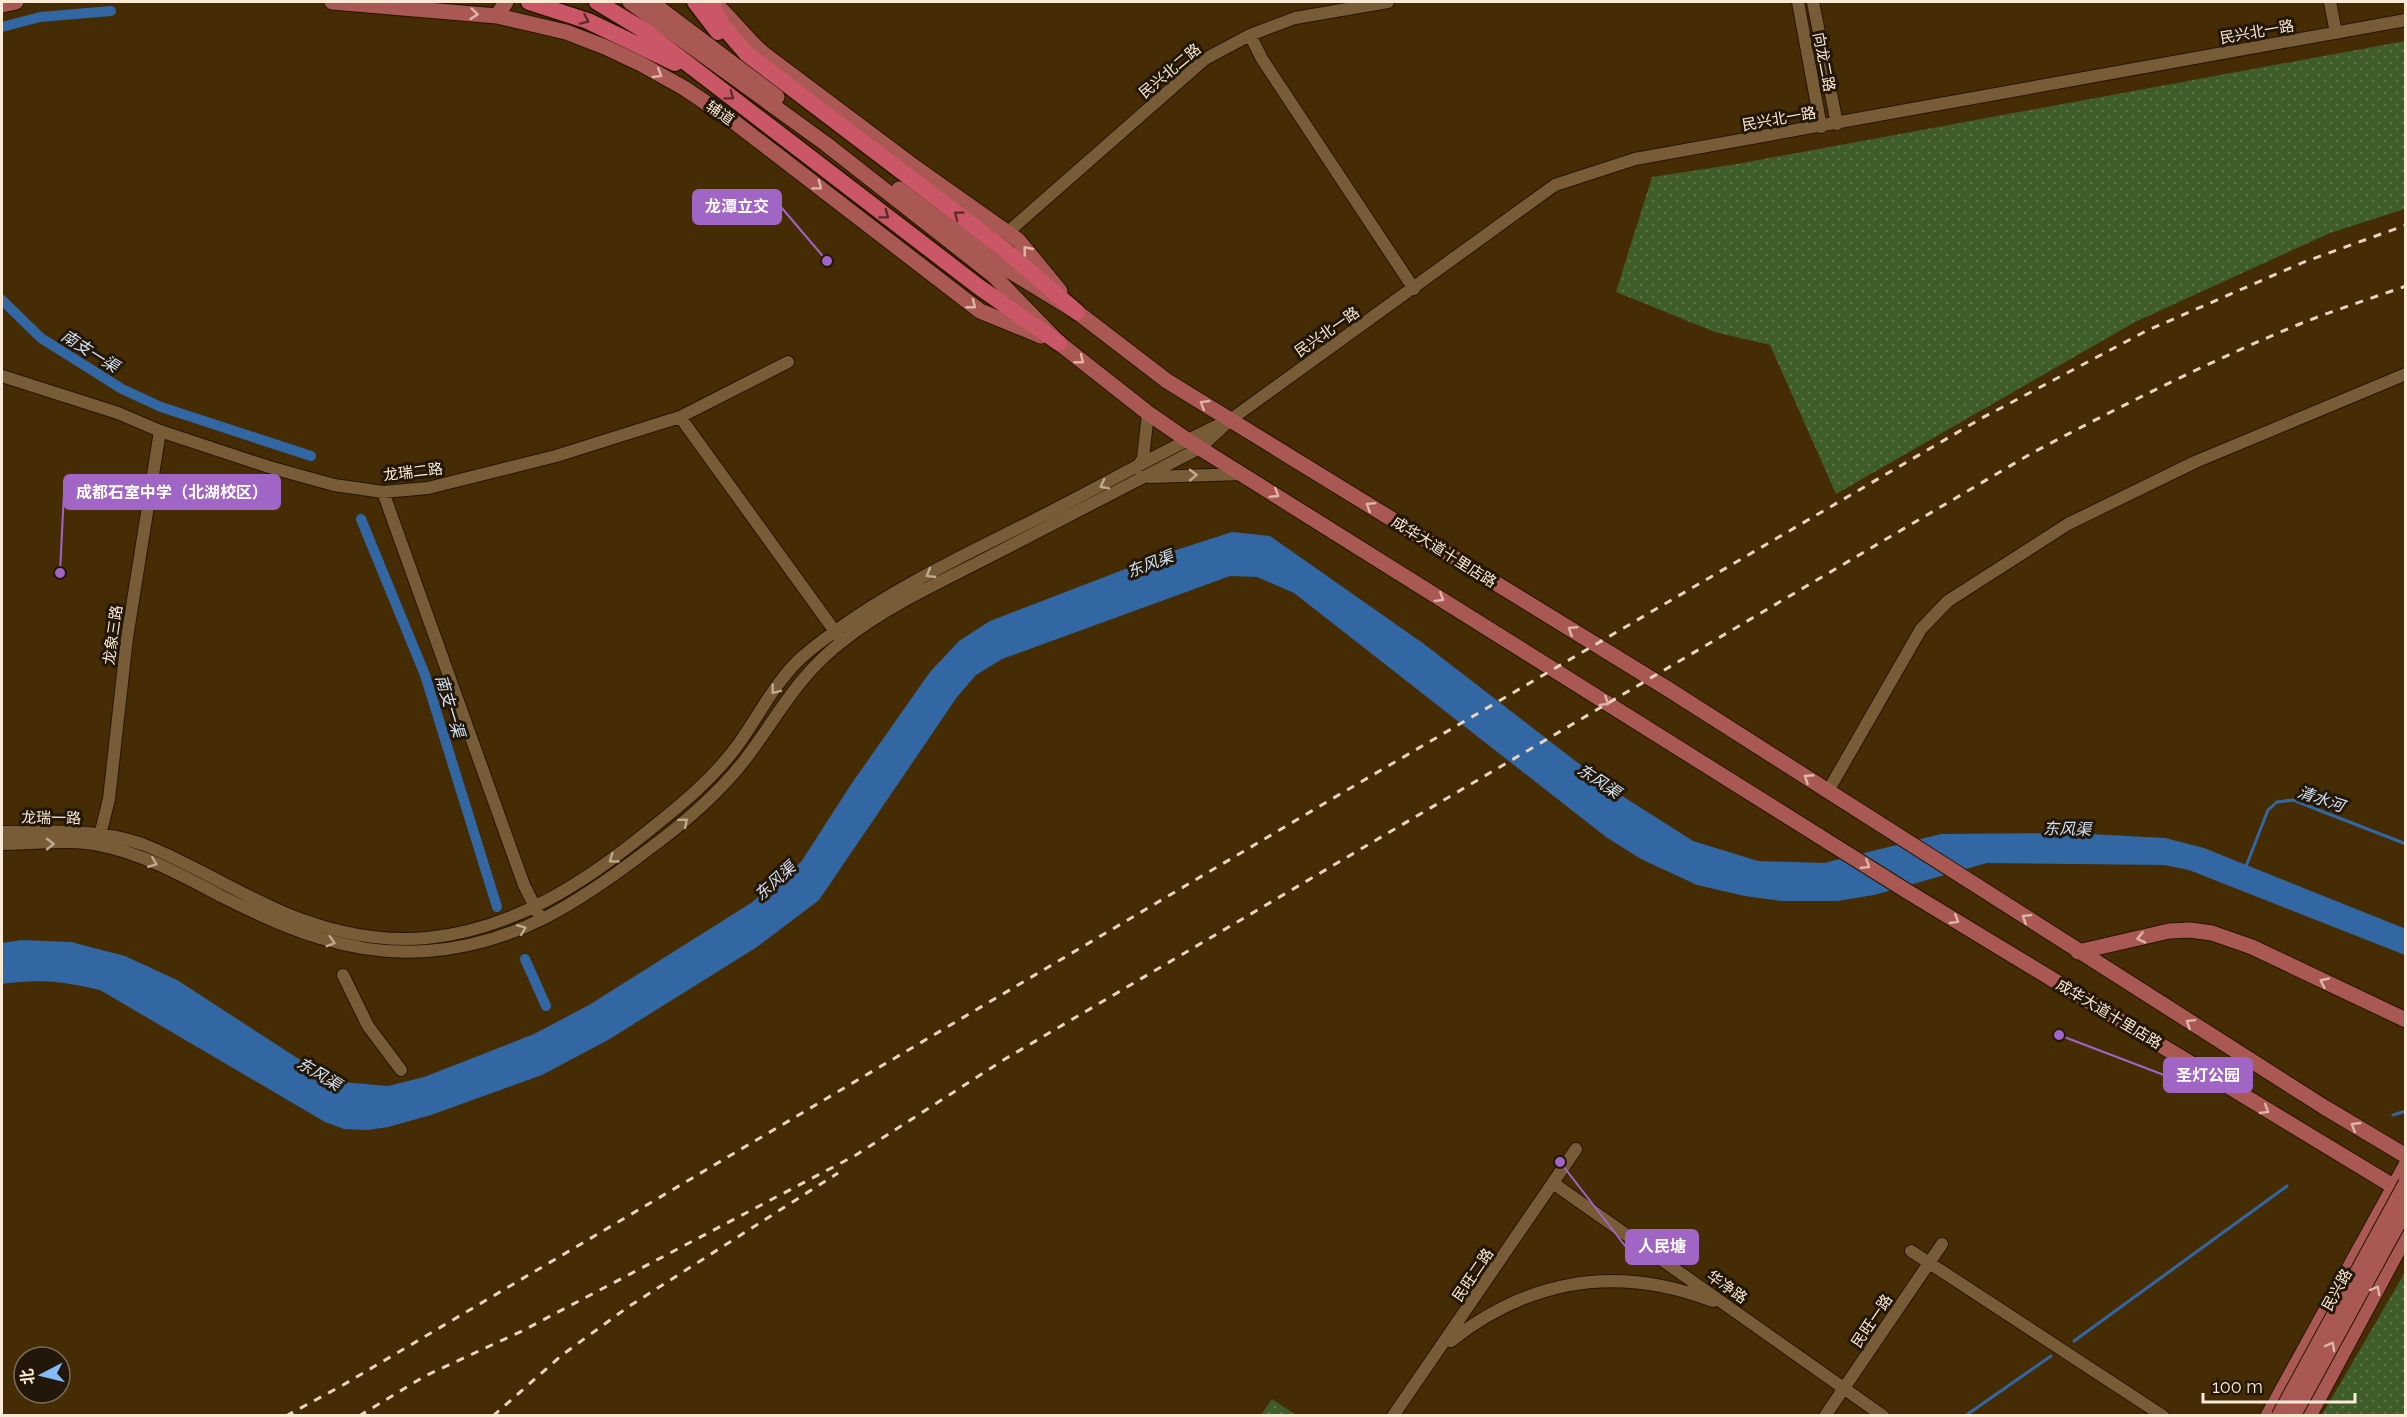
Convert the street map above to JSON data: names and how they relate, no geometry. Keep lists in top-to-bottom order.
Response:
{
  "streets": {
    "main road": ["辅道", "成华大道十里店路", "民兴路"],
    "street": [
      "民兴北一路",
      "向龙二路",
      "民兴北二路",
      "龙瑞二路",
      "龙象三路",
      "龙瑞一路",
      "民旺二路",
      "华净路",
      "民旺一路"
    ]
  },
  "crossings": [
    ["民兴北一路", "向龙二路"],
    ["民兴北一路", "成华大道十里店路"],
    ["民兴北二路", "成华大道十里店路"],
    ["龙瑞二路", "龙象三路"],
    ["成华大道十里店路", "民兴路"],
    ["龙象三路", "龙瑞一路"],
    ["民旺二路", "华净路"],
    ["华净路", "民旺一路"]
  ],
  "water": ["南支一渠", "东风渠", "清水河"],
  "places": [
    "龙潭立交",
    "成都石室中学（北湖校区）",
    "圣灯公园",
    "人民塘"
  ],
  "scale_bar": "100 m",
  "north": "left"
}
